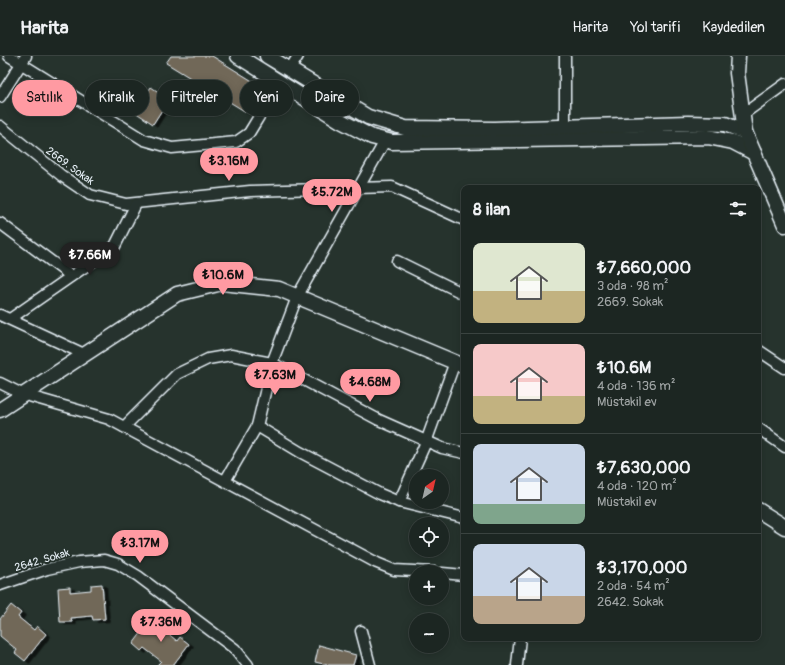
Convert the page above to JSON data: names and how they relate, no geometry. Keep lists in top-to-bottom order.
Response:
{
  "streets": {
    "street": ["2669. Sokak", "2642. Sokak"]
  },
  "north": "top right",
  "page": {
    "header": "Harita",
    "nav": ["Harita", "Yol tarifi", "Kaydedilen"],
    "chip": [
      "Satılık",
      "Kiralık",
      "Filtreler",
      "Yeni",
      "Daire"
    ],
    "price": [
      "₺3.16M",
      "₺5.72M",
      "₺7.66M",
      "₺10.6M",
      "₺7.63M",
      "₺4.68M",
      "₺3.17M",
      "₺7.36M"
    ],
    "heading": "8 ilan",
    "list": [
      {
        "name": "₺7,660,000",
        "note": "3 oda · 98 m² · 2669. Sokak"
      },
      {
        "name": "₺10.6M",
        "note": "4 oda · 136 m² · Müstakil ev"
      },
      {
        "name": "₺7,630,000",
        "note": "4 oda · 120 m² · Müstakil ev"
      },
      {
        "name": "₺3,170,000",
        "note": "2 oda · 54 m² · 2642. Sokak"
      }
    ],
    "map_buttons": ["+", "−"]
  }
}
